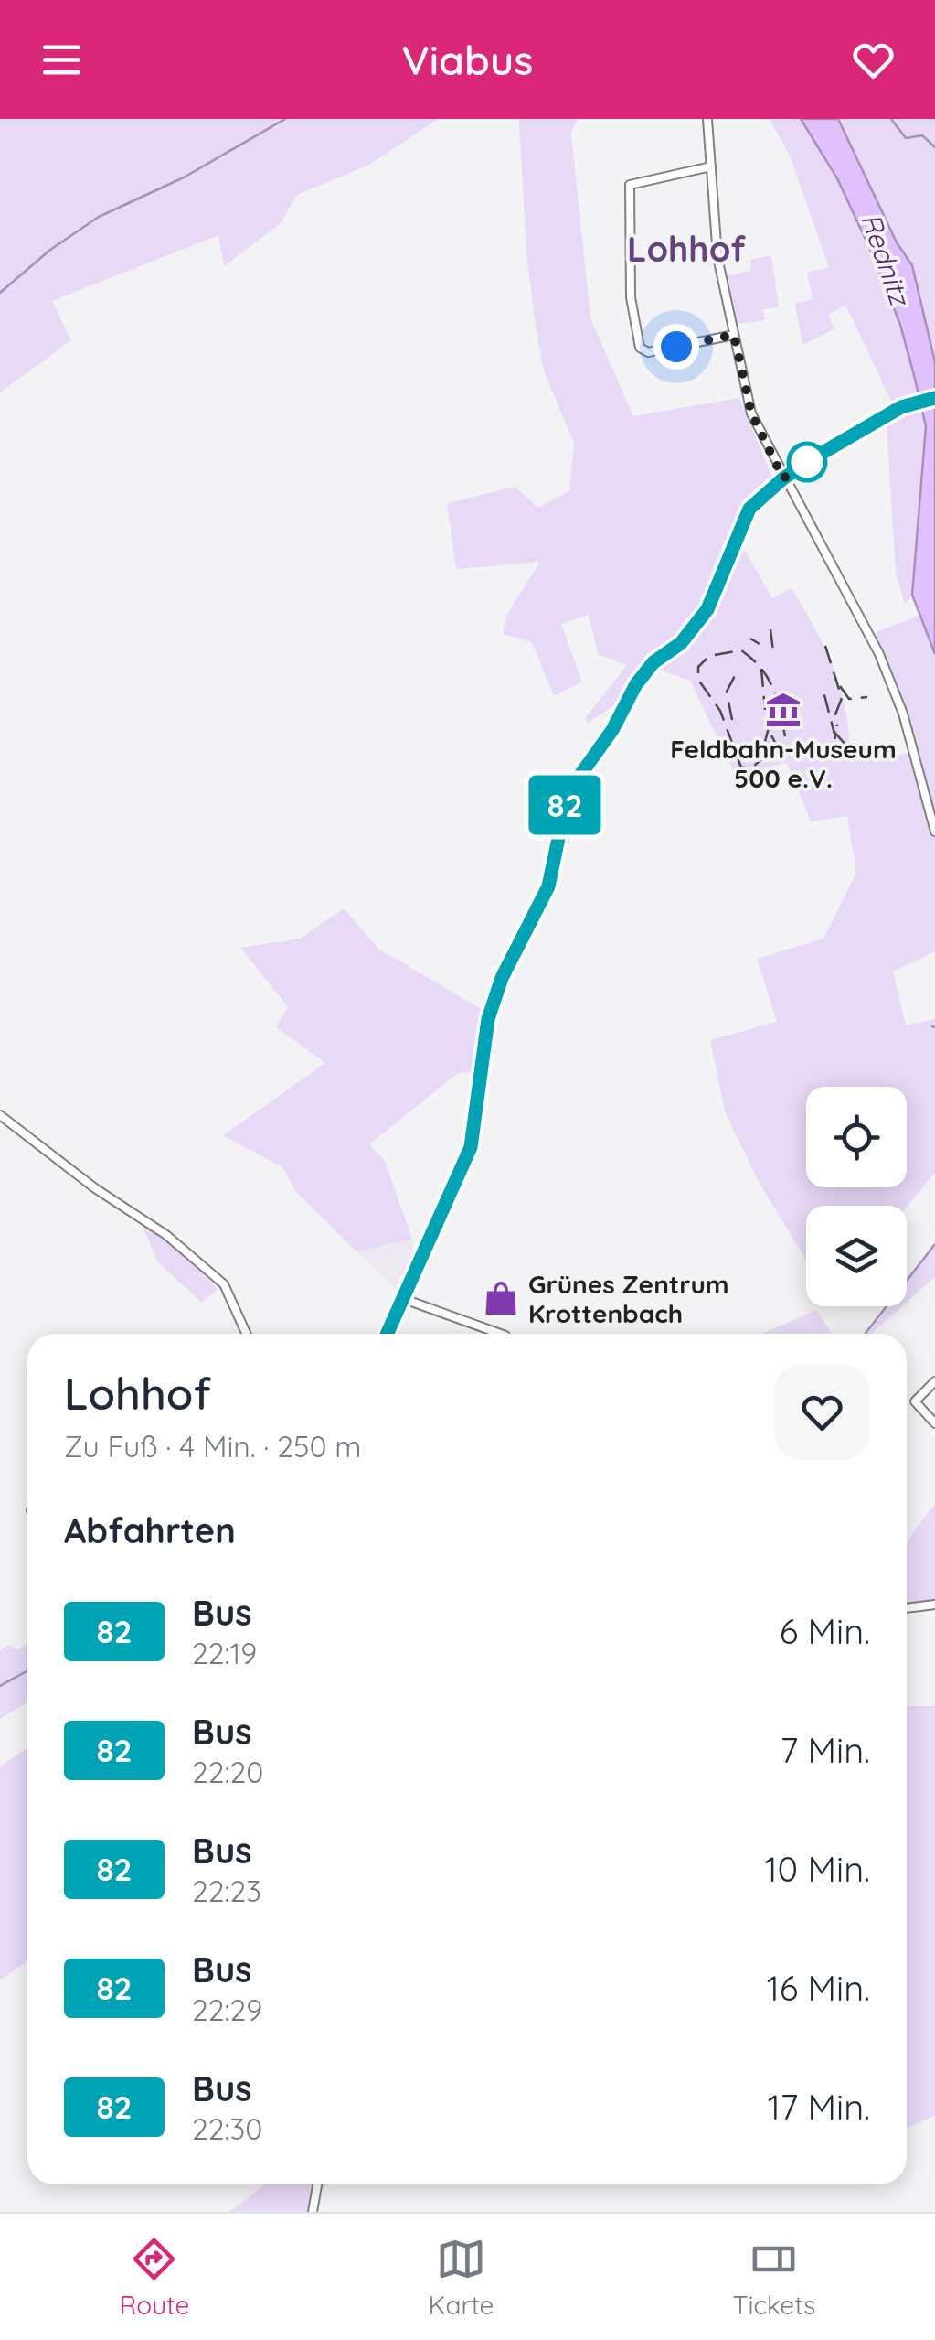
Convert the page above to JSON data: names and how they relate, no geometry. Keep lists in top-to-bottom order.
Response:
{
  "districts": ["Lohhof"],
  "water": ["Rednitz"],
  "places": {
    "museum": ["Feldbahn-Museum 500 e.V."],
    "shop": ["Grünes Zentrum Krottenbach"]
  },
  "lines": ["bus line 82"],
  "page": {
    "header": "Viabus",
    "on_map": "82",
    "heading": [
      ["Lohhof", "Zu Fuß · 4 Min. · 250 m"],
      "Abfahrten"
    ],
    "list": [
      {
        "mark": "82",
        "name": "Bus",
        "note": "22:19",
        "value": "6 Min."
      },
      {
        "mark": "82",
        "name": "Bus",
        "note": "22:20",
        "value": "7 Min."
      },
      {
        "mark": "82",
        "name": "Bus",
        "note": "22:23",
        "value": "10 Min."
      },
      {
        "mark": "82",
        "name": "Bus",
        "note": "22:29",
        "value": "16 Min."
      },
      {
        "mark": "82",
        "name": "Bus",
        "note": "22:30",
        "value": "17 Min."
      }
    ],
    "tabs": ["Route", "Karte", "Tickets"]
  }
}
